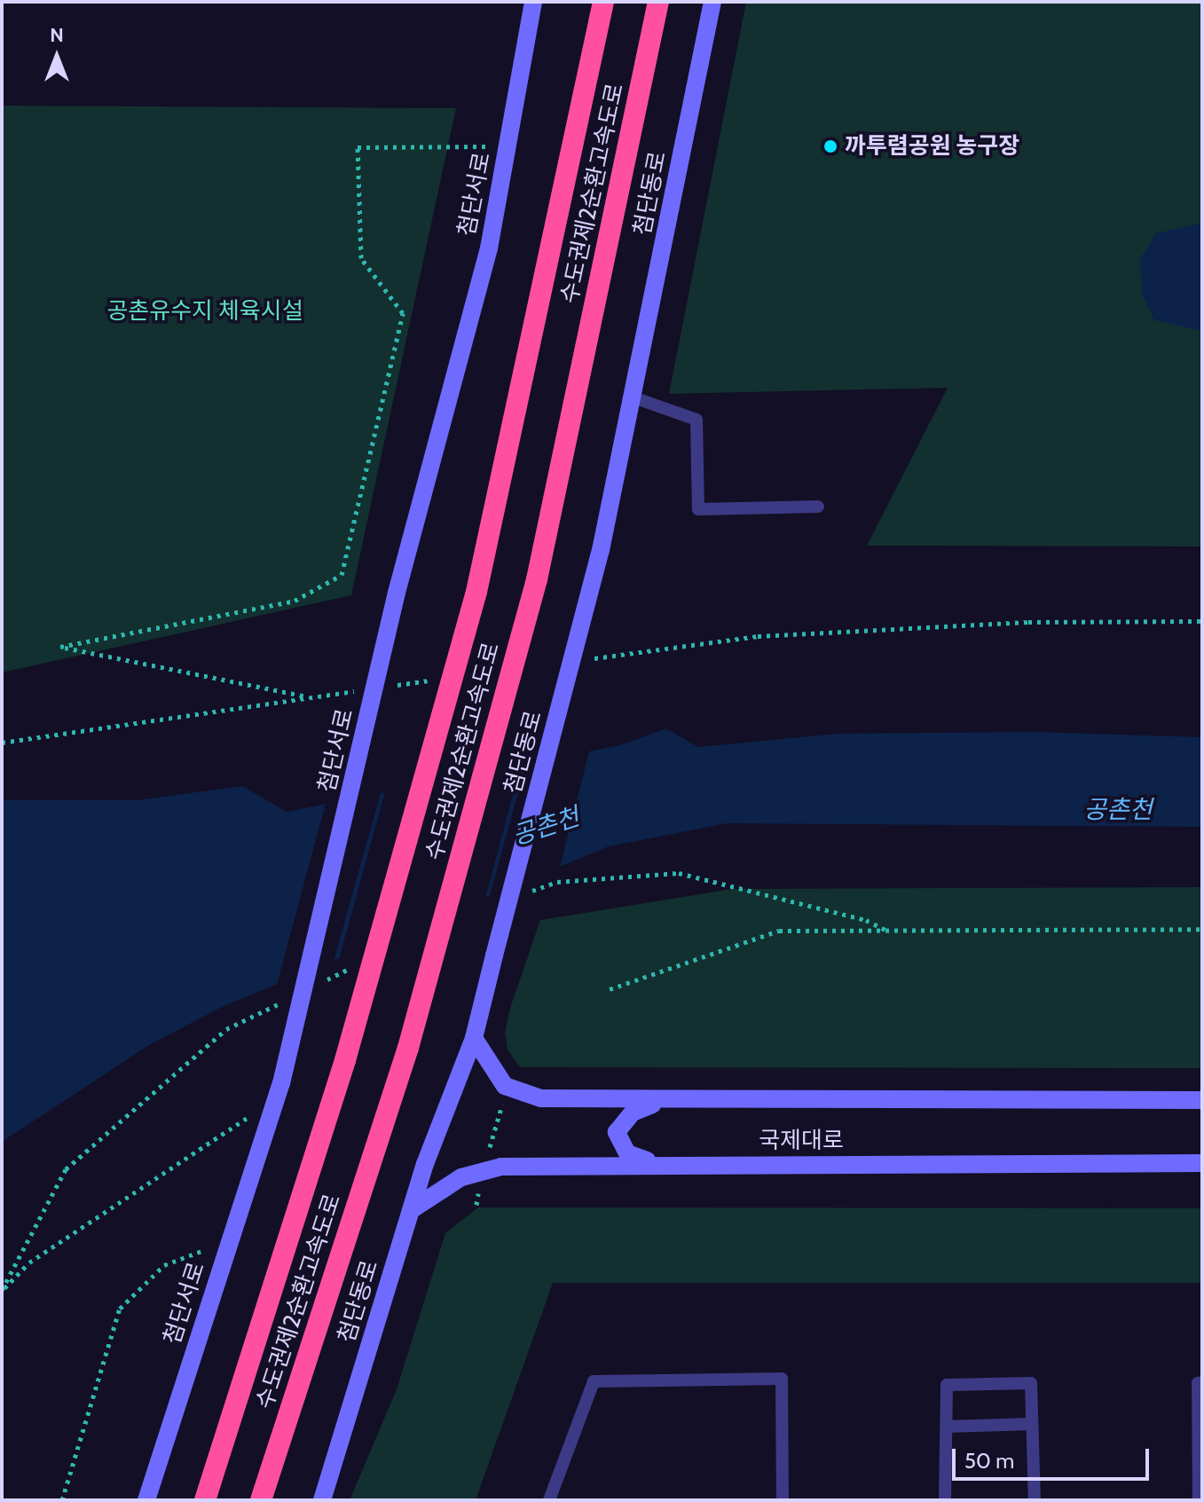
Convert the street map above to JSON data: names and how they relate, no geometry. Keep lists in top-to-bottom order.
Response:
{
  "streets": {
    "highway": ["수도권제2순환고속도로"],
    "main road": ["첨단동로", "첨단서로", "국제대로"]
  },
  "crossings": [
    ["첨단동로", "국제대로"]
  ],
  "water": ["공촌천"],
  "parks": ["공촌유수지 체육시설"],
  "places": ["까투렴공원 농구장"],
  "scale_bar": "50 m",
  "north": "top"
}
